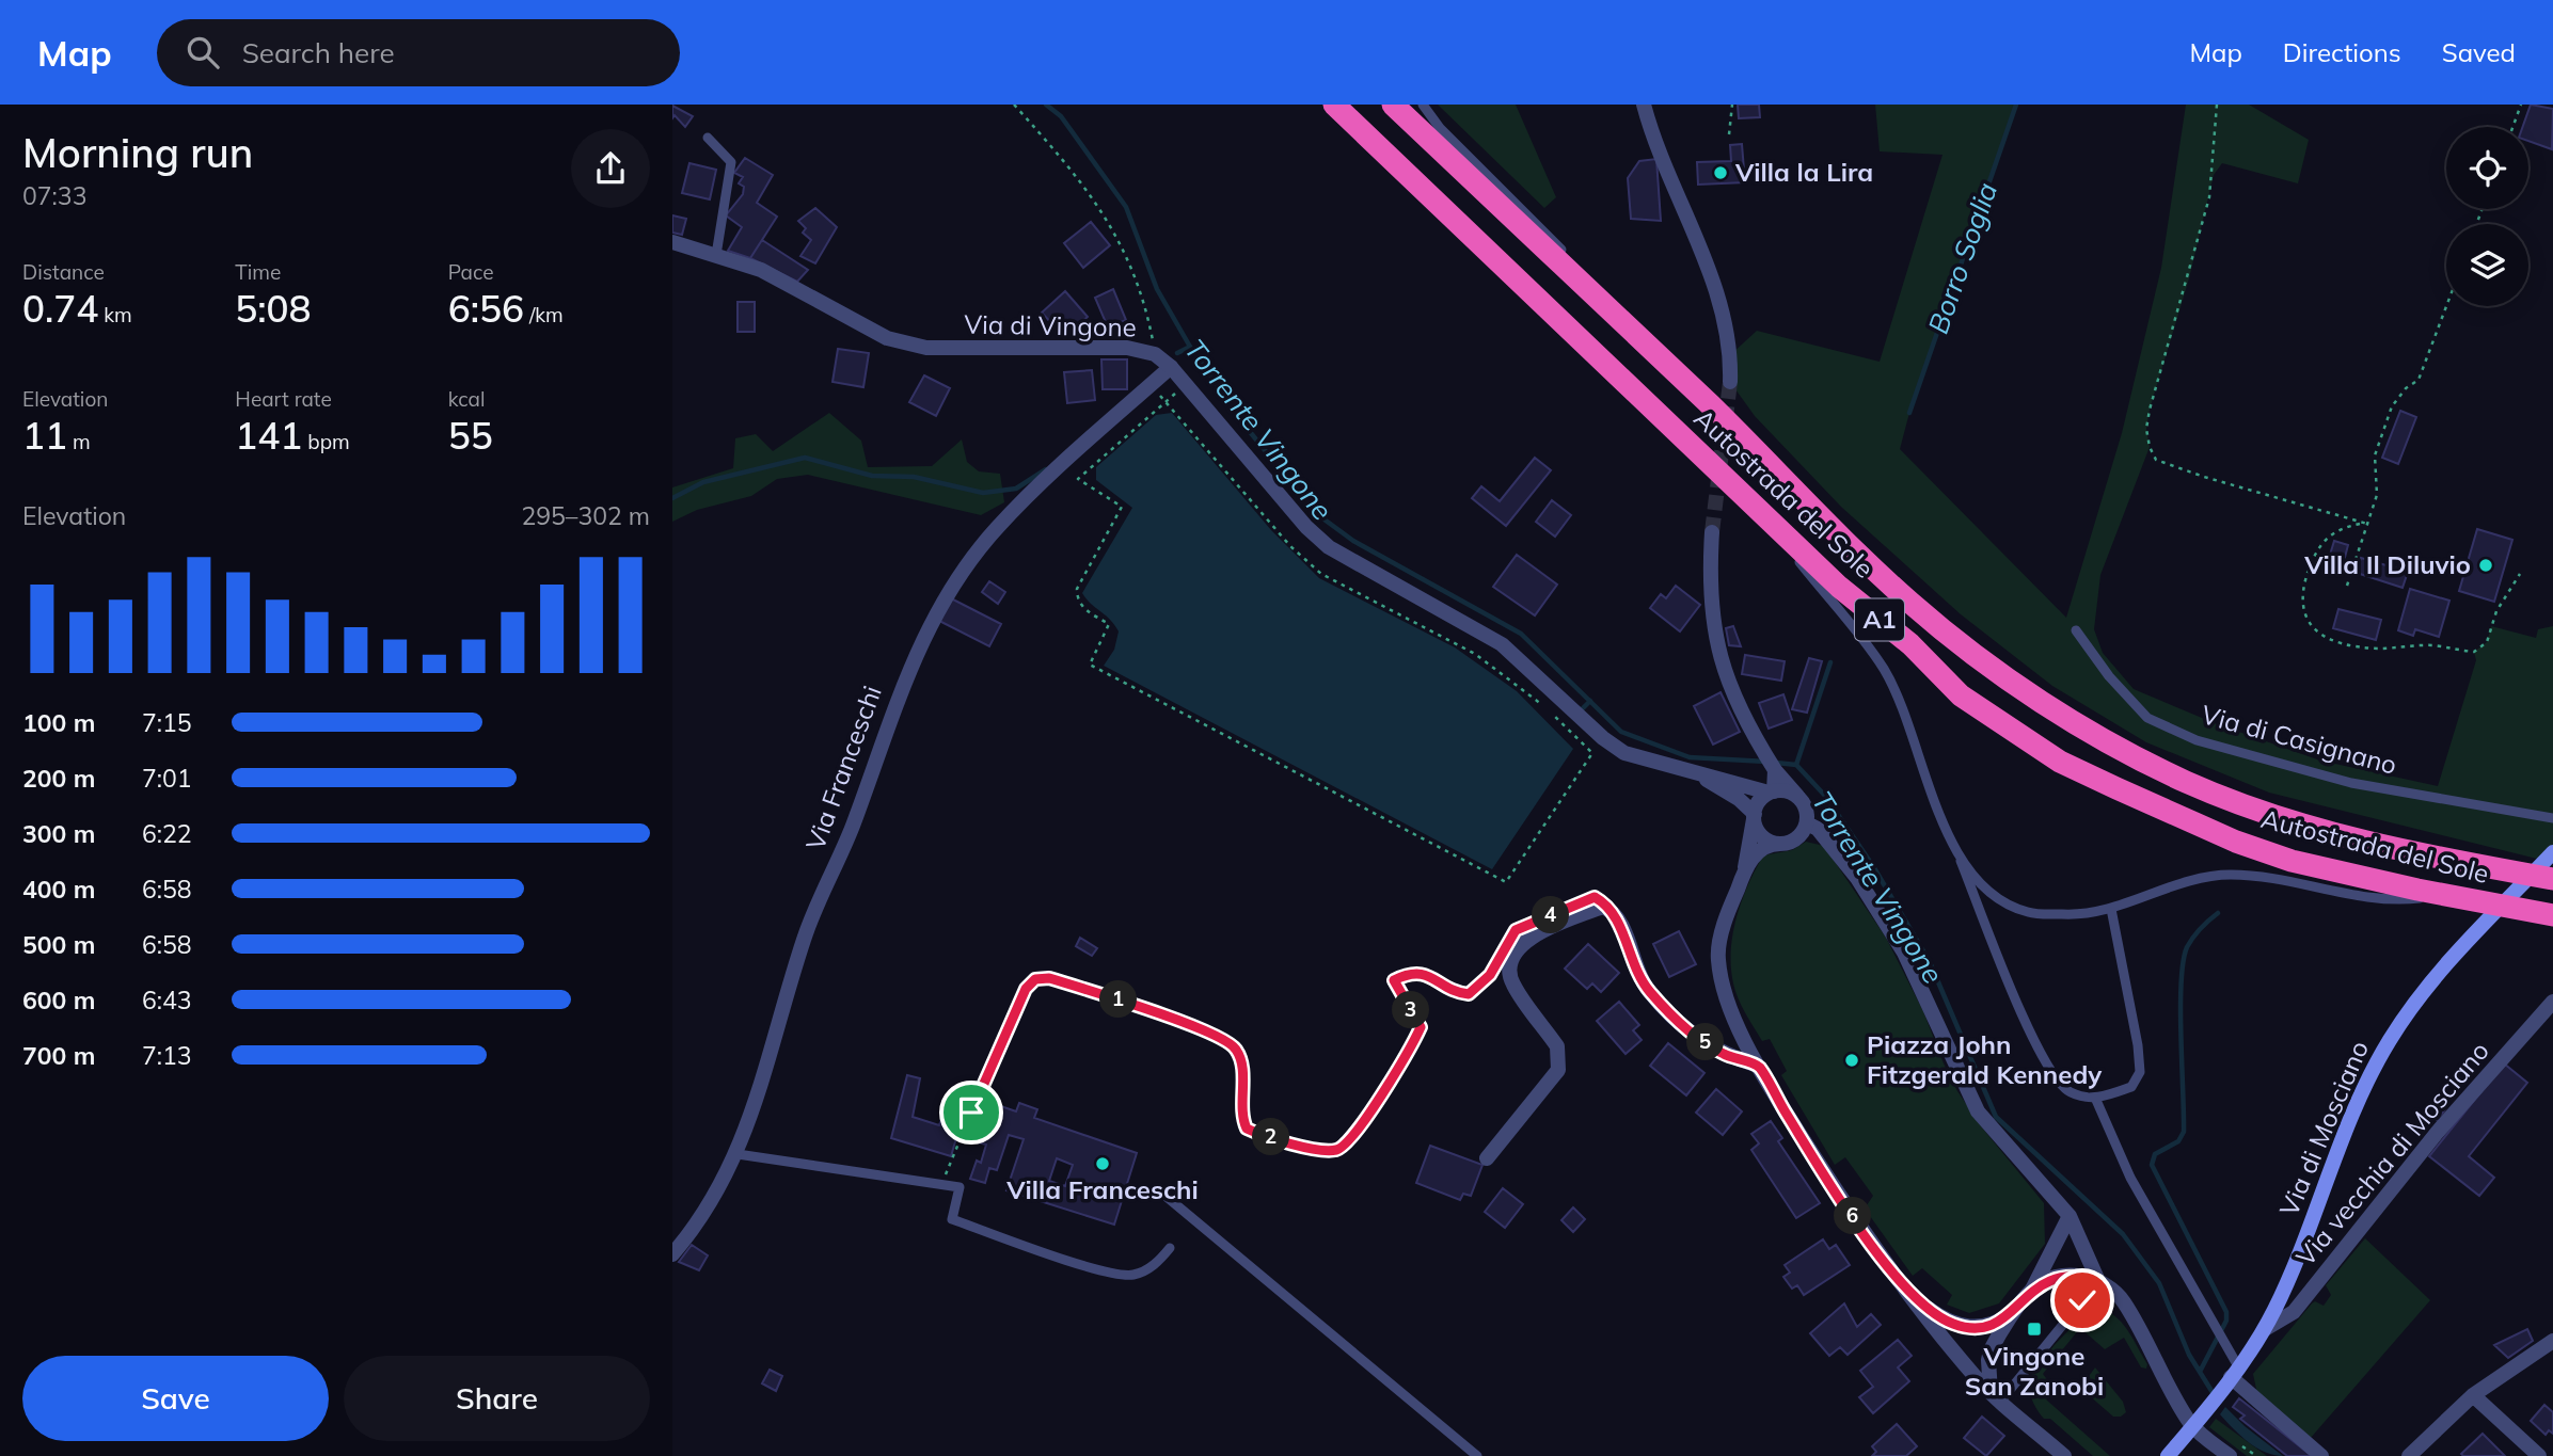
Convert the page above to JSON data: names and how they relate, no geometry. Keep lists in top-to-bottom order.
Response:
{
  "streets": {
    "highway": ["Autostrada del Sole", "A1"],
    "main road": ["Via di Mosciano"],
    "street": ["Via di Vingone", "Via Franceschi", "Via vecchia di Mosciano"],
    "lane": ["Via di Casignano"]
  },
  "crossings": [
    ["Via di Vingone", "Via Franceschi"],
    ["Via di Mosciano", "Via vecchia di Mosciano"]
  ],
  "water": ["Borro Soglia", "Torrente Vingone"],
  "places": {
    "other": [
      "Villa la Lira",
      "Villa Il Diluvio",
      "Piazza John Fitzgerald Kennedy",
      "Villa Franceschi"
    ],
    "transit": ["Vingone San Zanobi"]
  },
  "page": {
    "header": "Map",
    "search": "Search here",
    "nav": ["Map", "Directions", "Saved"],
    "heading": ["Morning run", "07:33"],
    "stats": [
      ["Distance", "0.74 km"],
      ["Time", "5:08"],
      ["Pace", "6:56 /km"],
      ["Elevation", "11 m"],
      ["Heart rate", "141 bpm"],
      ["kcal", "55"]
    ],
    "chart": ["Elevation", "295–302 m"],
    "list": [
      {
        "name": "100 m",
        "note": "7:15"
      },
      {
        "name": "200 m",
        "note": "7:01"
      },
      {
        "name": "300 m",
        "note": "6:22"
      },
      {
        "name": "400 m",
        "note": "6:58"
      },
      {
        "name": "500 m",
        "note": "6:58"
      },
      {
        "name": "600 m",
        "note": "6:43"
      },
      {
        "name": "700 m",
        "note": "7:13"
      }
    ],
    "pins": [
      "4",
      "1",
      "3",
      "5",
      "2",
      "6"
    ],
    "buttons": ["Save", "Share"]
  }
}
